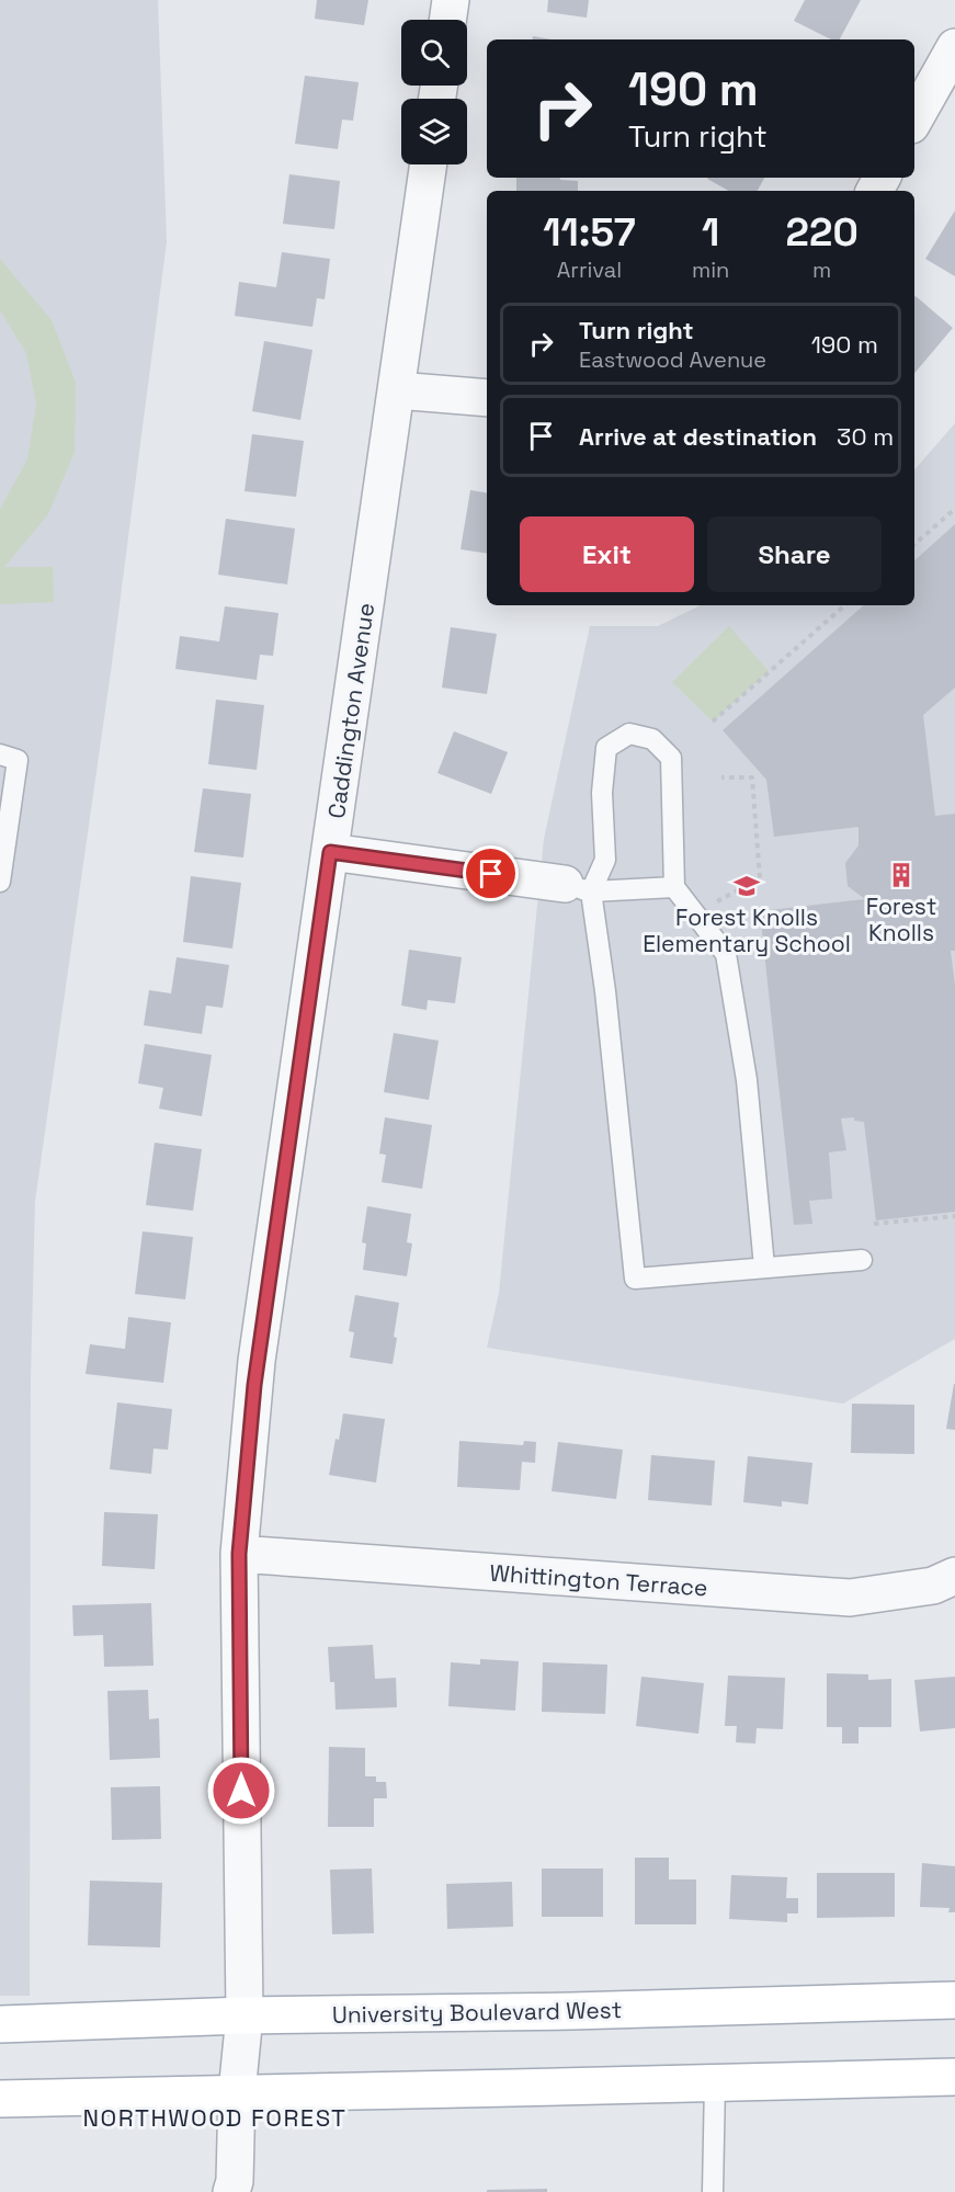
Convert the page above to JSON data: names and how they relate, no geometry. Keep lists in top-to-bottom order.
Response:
{
  "streets": {
    "main road": ["University Boulevard West"],
    "street": ["Caddington Avenue", "Whittington Terrace"]
  },
  "crossings": [
    ["Caddington Avenue", "Whittington Terrace"],
    ["Caddington Avenue", "University Boulevard West"]
  ],
  "districts": ["NORTHWOOD FOREST"],
  "places": {
    "building": ["Forest Knolls"],
    "school or university": ["Forest Knolls Elementary School"]
  },
  "page": {
    "turn": ["190 m", "Turn right"],
    "eta": [
      "11:57",
      "Arrival",
      "1",
      "min",
      "220",
      "m"
    ],
    "list": [
      {
        "name": "Turn right",
        "note": "Eastwood Avenue",
        "value": "190 m"
      },
      {
        "name": "Arrive at destination",
        "value": "30 m"
      }
    ],
    "buttons": ["Exit", "Share"]
  }
}
